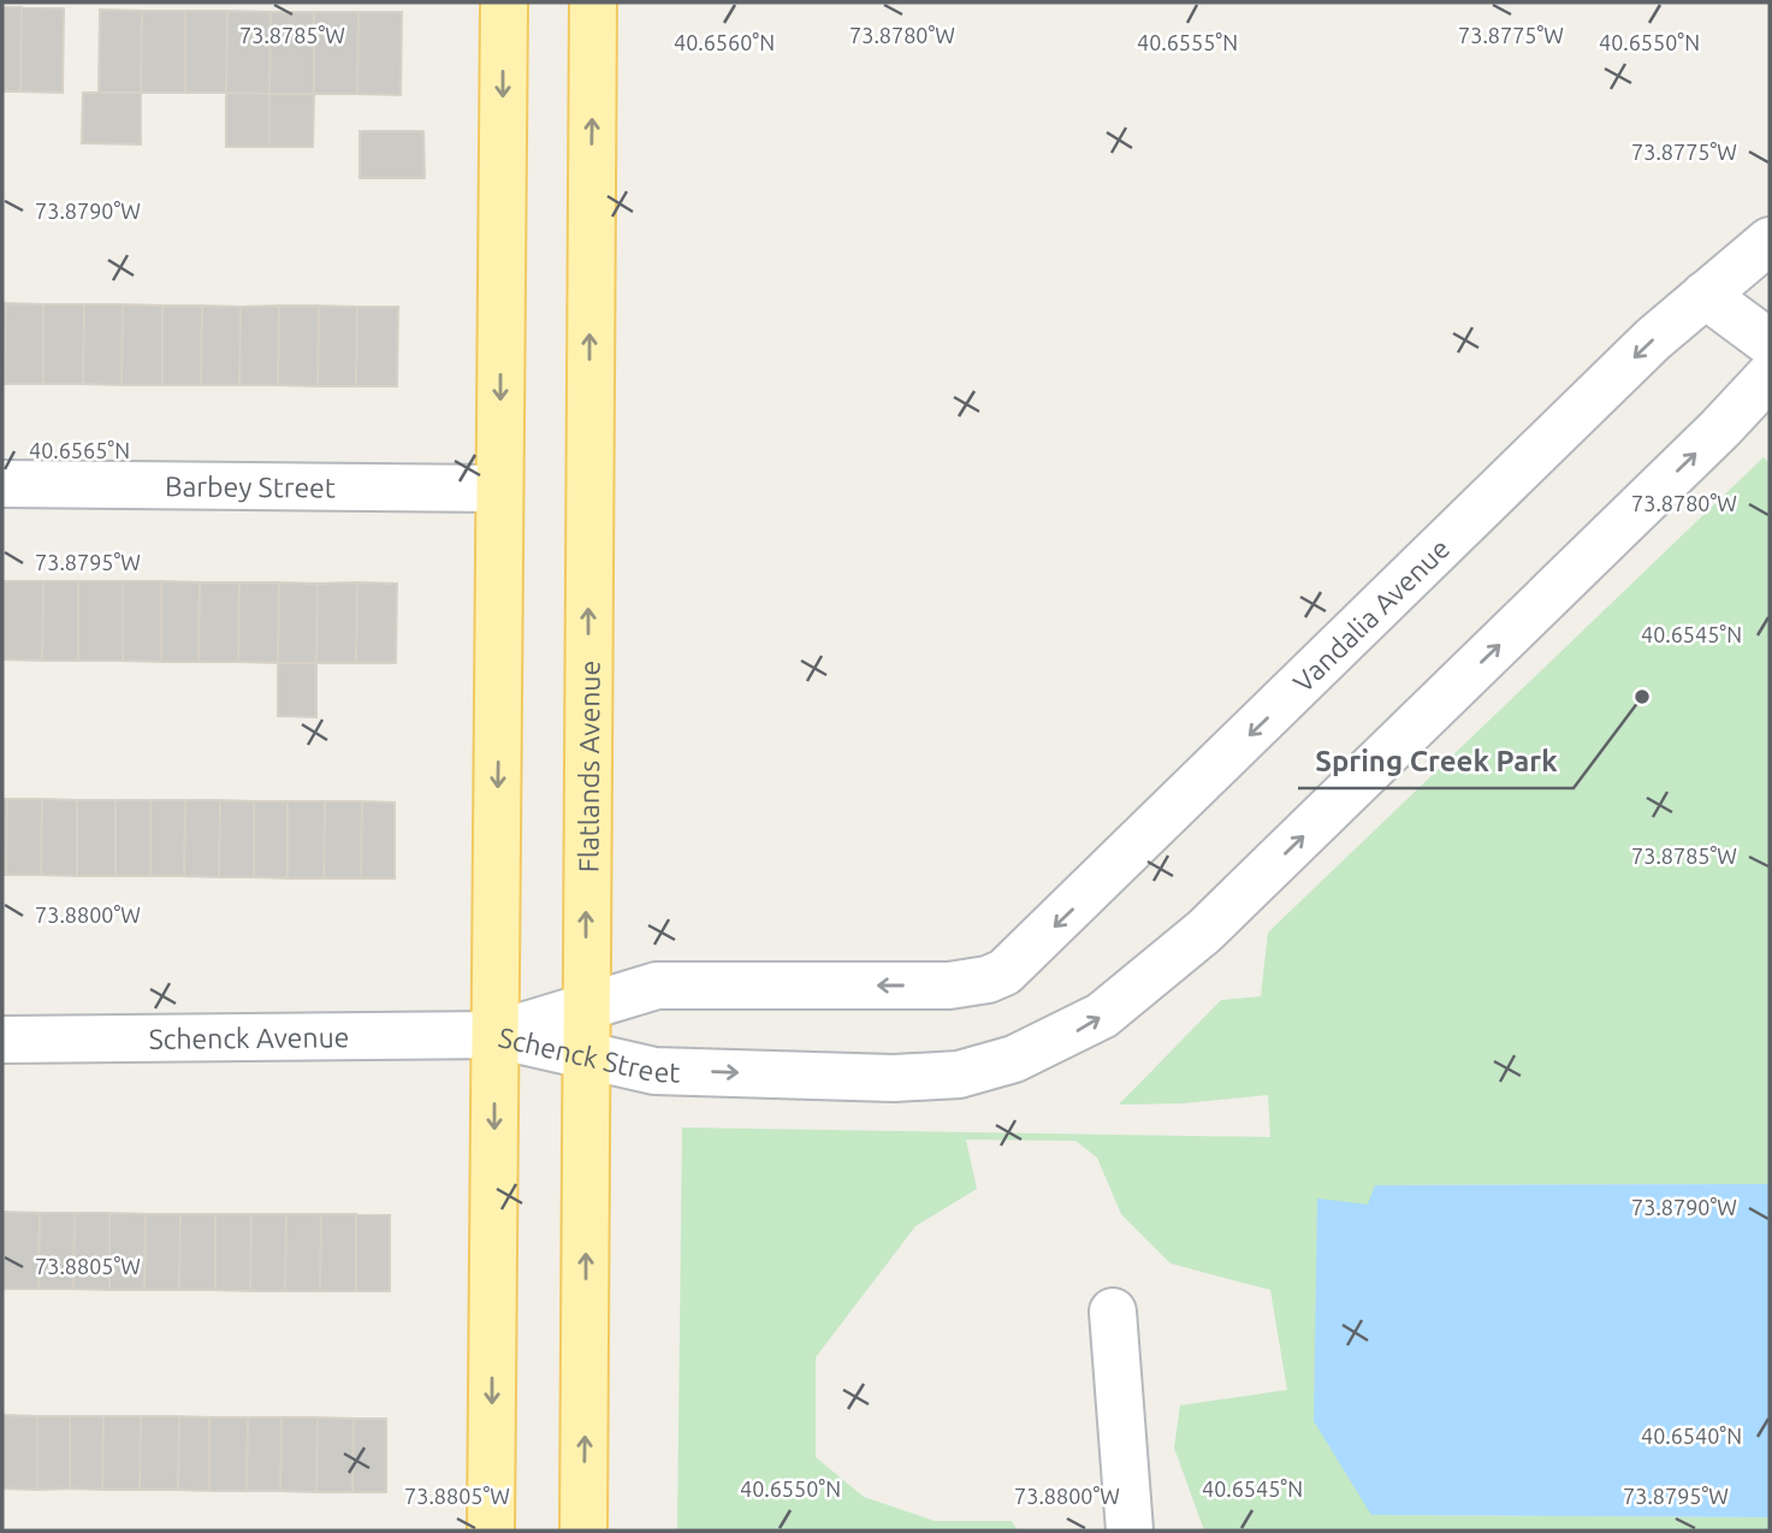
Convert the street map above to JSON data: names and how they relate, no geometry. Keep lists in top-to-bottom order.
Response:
{
  "streets": {
    "main road": ["Flatlands Avenue"],
    "street": [
      "Barbey Street",
      "Vandalia Avenue",
      "Schenck Avenue",
      "Schenck Street"
    ]
  },
  "crossings": [
    ["Vandalia Avenue", "Schenck Street"],
    ["Flatlands Avenue", "Schenck Street"],
    ["Schenck Avenue", "Schenck Street"]
  ],
  "one_way": ["Vandalia Avenue"],
  "places": ["Spring Creek Park"],
  "coordinates": [
    "73.8785°W",
    "73.8780°W",
    "73.8775°W",
    "40.6555°N",
    "40.6550°N",
    "40.6560°N",
    "73.8790°W",
    "40.6565°N",
    "73.8795°W",
    "40.6545°N",
    "73.8800°W",
    "73.8805°W",
    "40.6540°N"
  ]
}
